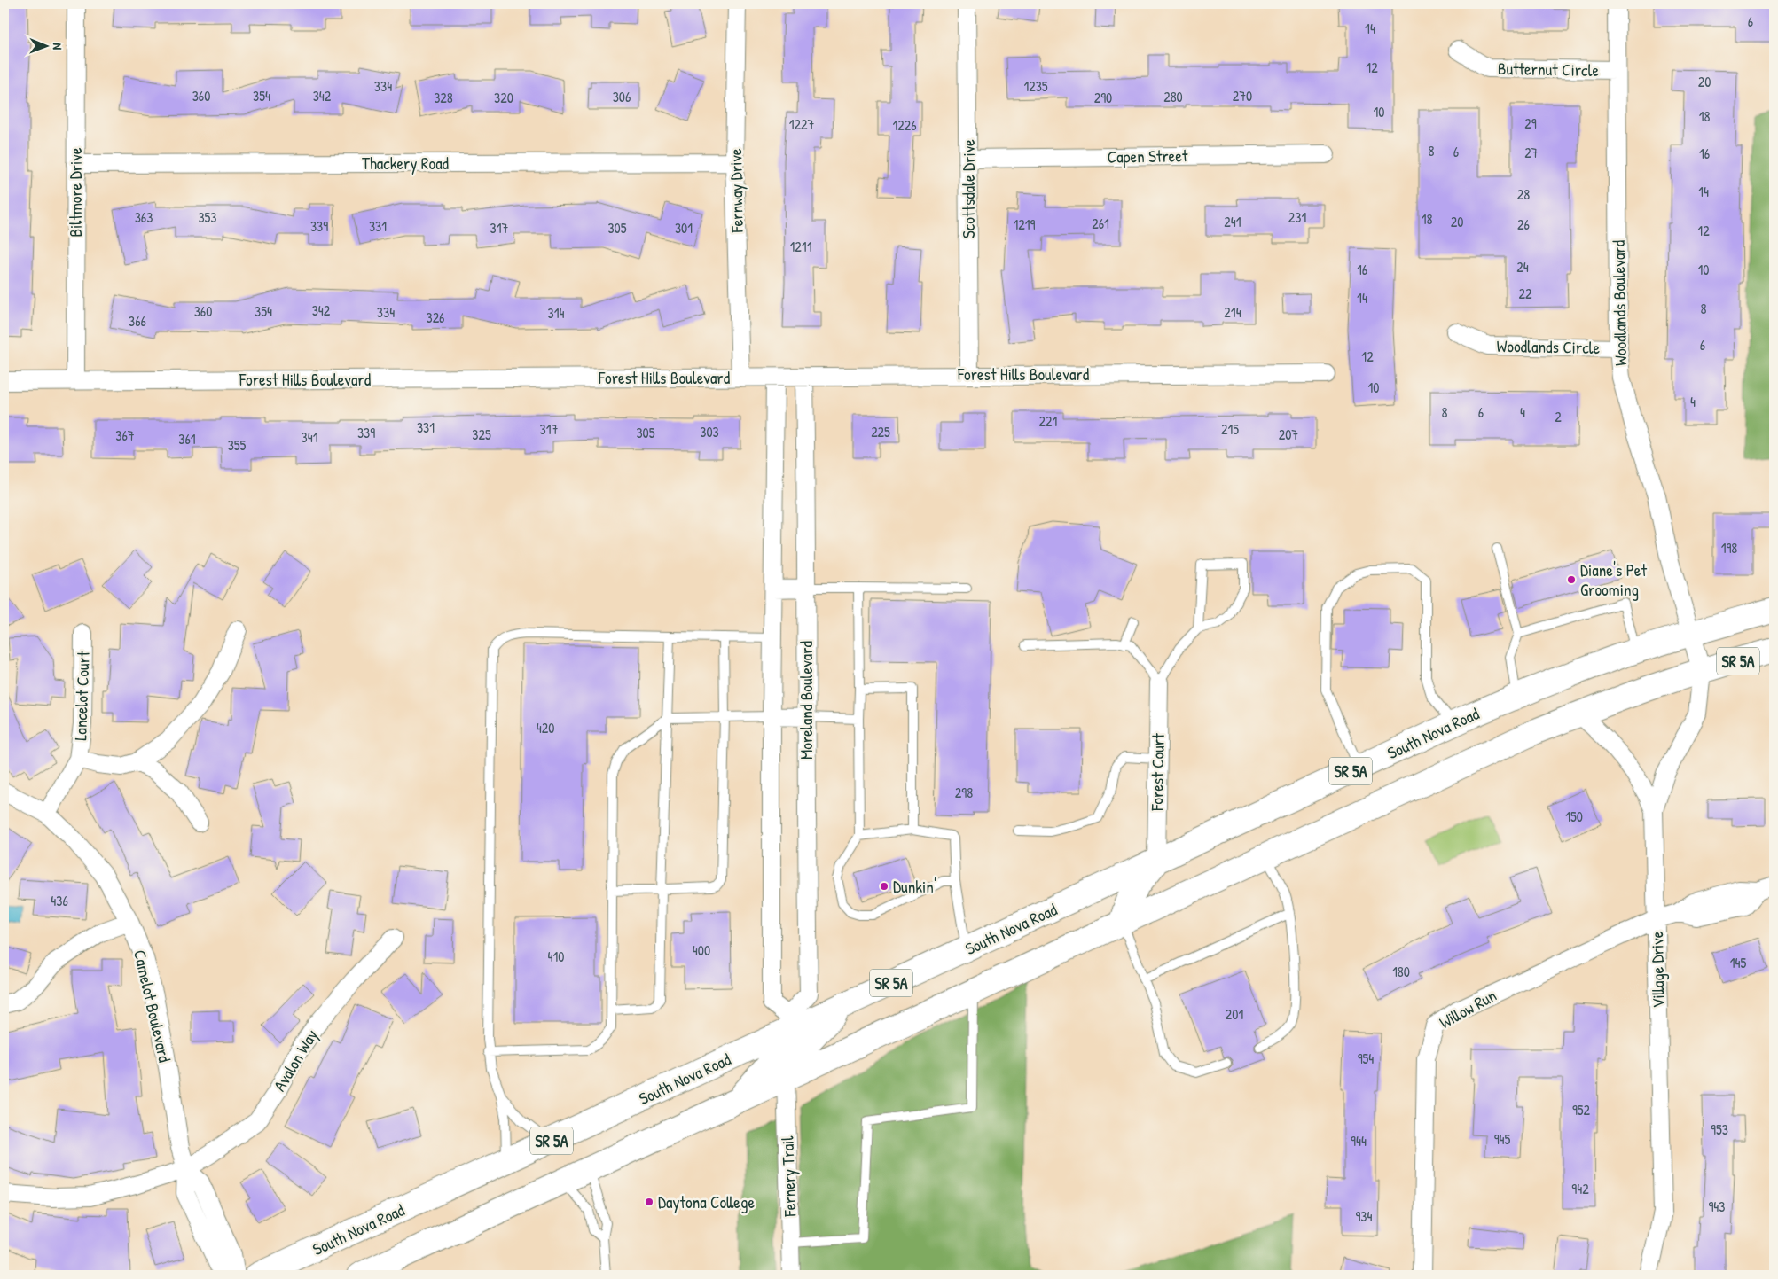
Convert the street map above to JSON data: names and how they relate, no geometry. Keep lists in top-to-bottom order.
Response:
{
  "streets": {
    "main road": ["SR 5A", "South Nova Road"],
    "street": [
      "Butternut Circle",
      "Capen Street",
      "Thackery Road",
      "Scottsdale Drive",
      "Fernway Drive",
      "Biltmore Drive",
      "Woodlands Boulevard",
      "Woodlands Circle",
      "Forest Hills Boulevard",
      "Lancelot Court",
      "Moreland Boulevard",
      "Forest Court",
      "Village Drive",
      "Camelot Boulevard",
      "Willow Run",
      "Avalon Way",
      "Fernery Trail"
    ]
  },
  "crossings": [
    ["Butternut Circle", "Woodlands Boulevard"],
    ["Capen Street", "Scottsdale Drive"],
    ["Thackery Road", "Fernway Drive"],
    ["Thackery Road", "Biltmore Drive"],
    ["Scottsdale Drive", "Forest Hills Boulevard"],
    ["Fernway Drive", "Forest Hills Boulevard"],
    ["Biltmore Drive", "Forest Hills Boulevard"],
    ["Woodlands Boulevard", "Woodlands Circle"],
    ["Woodlands Boulevard", "SR 5A"],
    ["Woodlands Boulevard", "South Nova Road"],
    ["Woodlands Boulevard", "Village Drive"],
    ["Forest Hills Boulevard", "Moreland Boulevard"],
    ["SR 5A", "Village Drive"],
    ["SR 5A", "Fernery Trail"],
    ["Lancelot Court", "Camelot Boulevard"],
    ["Moreland Boulevard", "South Nova Road"],
    ["South Nova Road", "Forest Court"],
    ["Village Drive", "Willow Run"],
    ["Camelot Boulevard", "Avalon Way"]
  ],
  "places": ["Diane's Pet Grooming", "Dunkin'", "Daytona College"],
  "house_numbers": [
    "6",
    "14",
    "12",
    "20",
    "334",
    "1235",
    "360",
    "354",
    "342",
    "270",
    "306",
    "280",
    "328",
    "320",
    "290",
    "10",
    "18",
    "29",
    "1227",
    "1226",
    "8",
    "6",
    "27",
    "16",
    "14",
    "28",
    "363",
    "353",
    "231",
    "18",
    "241",
    "20",
    "261",
    "1219",
    "26",
    "339",
    "331",
    "317",
    "305",
    "301",
    "12",
    "1211",
    "24",
    "16",
    "10",
    "22",
    "14",
    "8",
    "342",
    "360",
    "354",
    "334",
    "214",
    "314",
    "326",
    "366",
    "6",
    "12",
    "10",
    "4",
    "8",
    "6",
    "4",
    "2",
    "221",
    "331",
    "317",
    "215",
    "303",
    "225",
    "339",
    "305",
    "325",
    "207",
    "367",
    "341",
    "361",
    "355",
    "198",
    "420",
    "298",
    "150",
    "436",
    "400",
    "410",
    "145",
    "180",
    "201",
    "954",
    "952",
    "953",
    "945",
    "944",
    "942",
    "943",
    "934"
  ],
  "north": "right"
}
